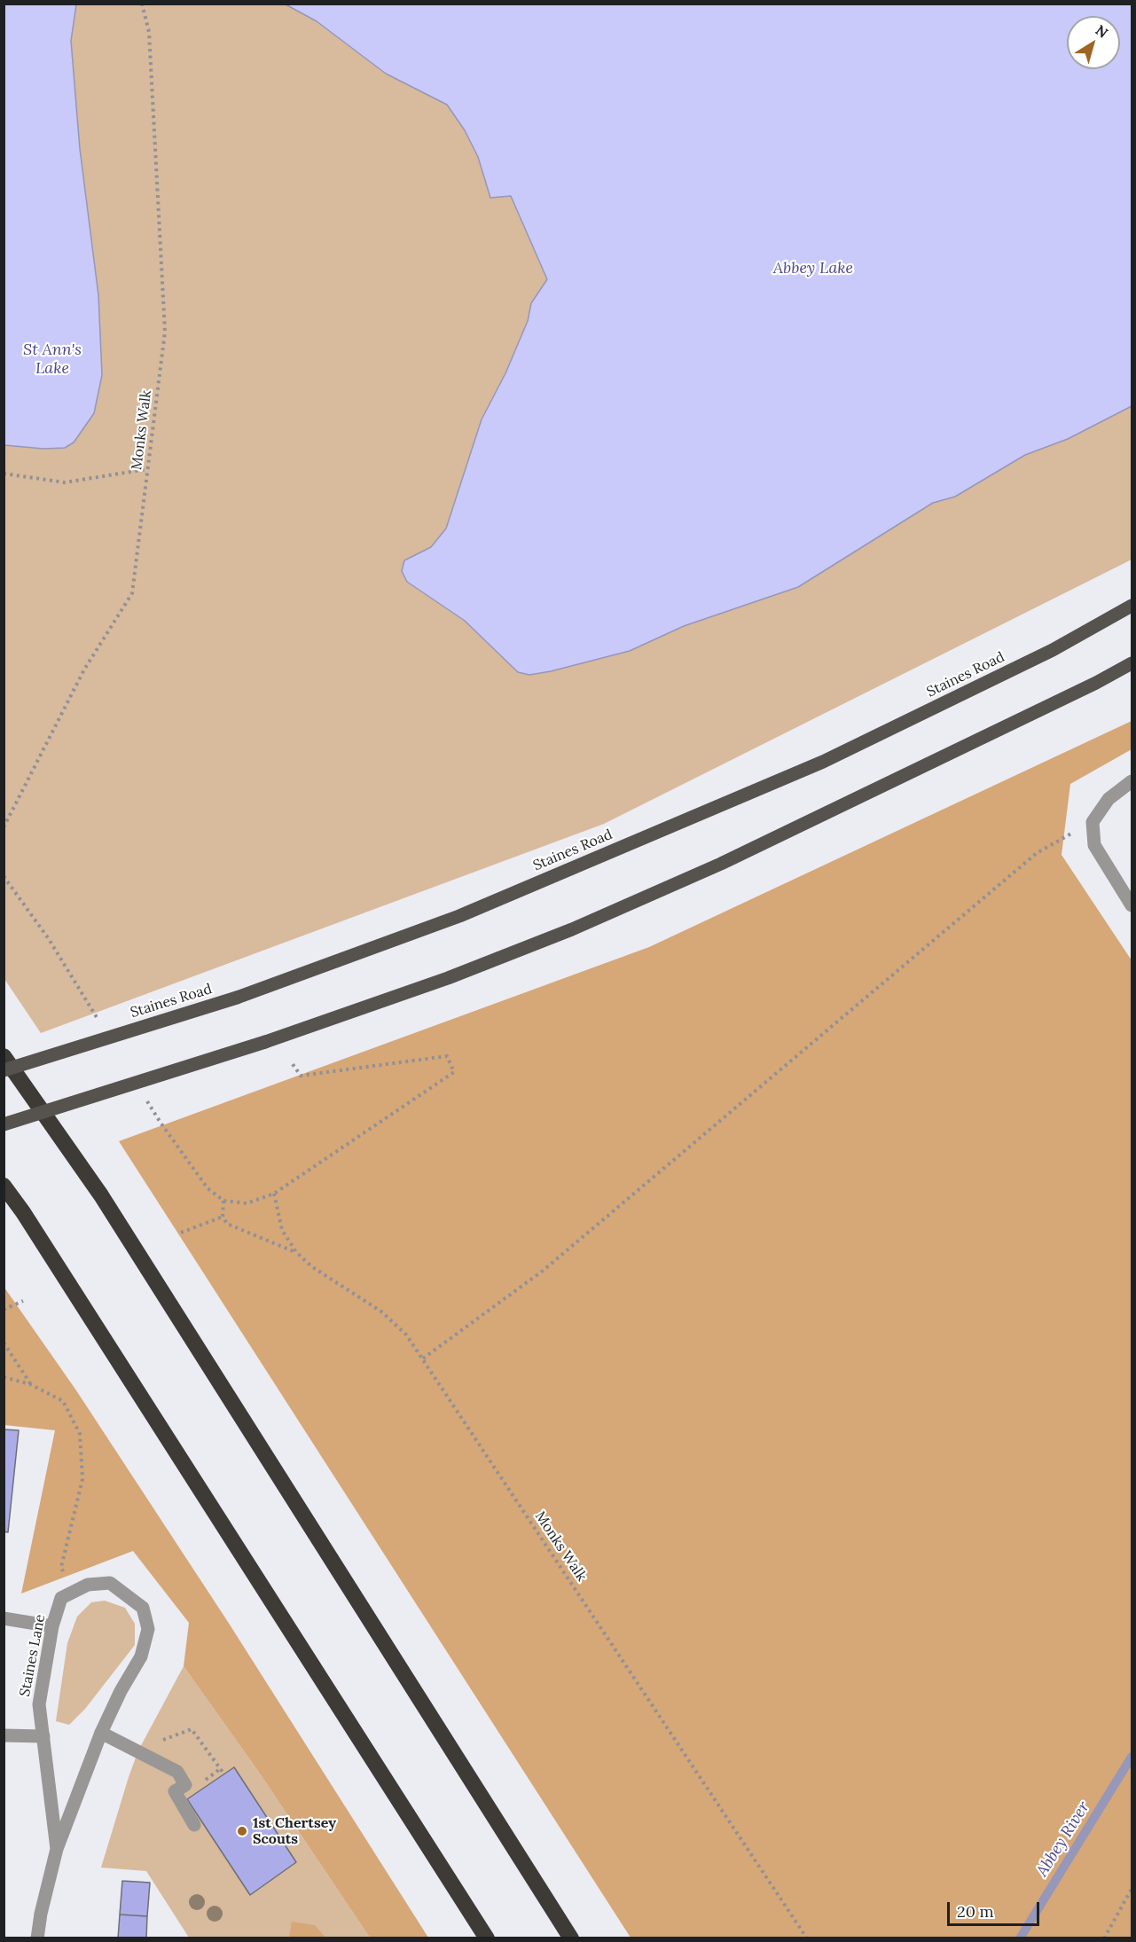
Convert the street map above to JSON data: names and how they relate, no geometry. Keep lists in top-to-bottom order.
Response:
{
  "streets": {
    "main road": ["Staines Road"],
    "street": ["Staines Lane"],
    "path": ["Monks Walk"]
  },
  "water": ["Abbey Lake", "St Ann's Lake", "Abbey River"],
  "places": ["1st Chertsey Scouts"],
  "scale_bar": "20 m",
  "north": "top right"
}
